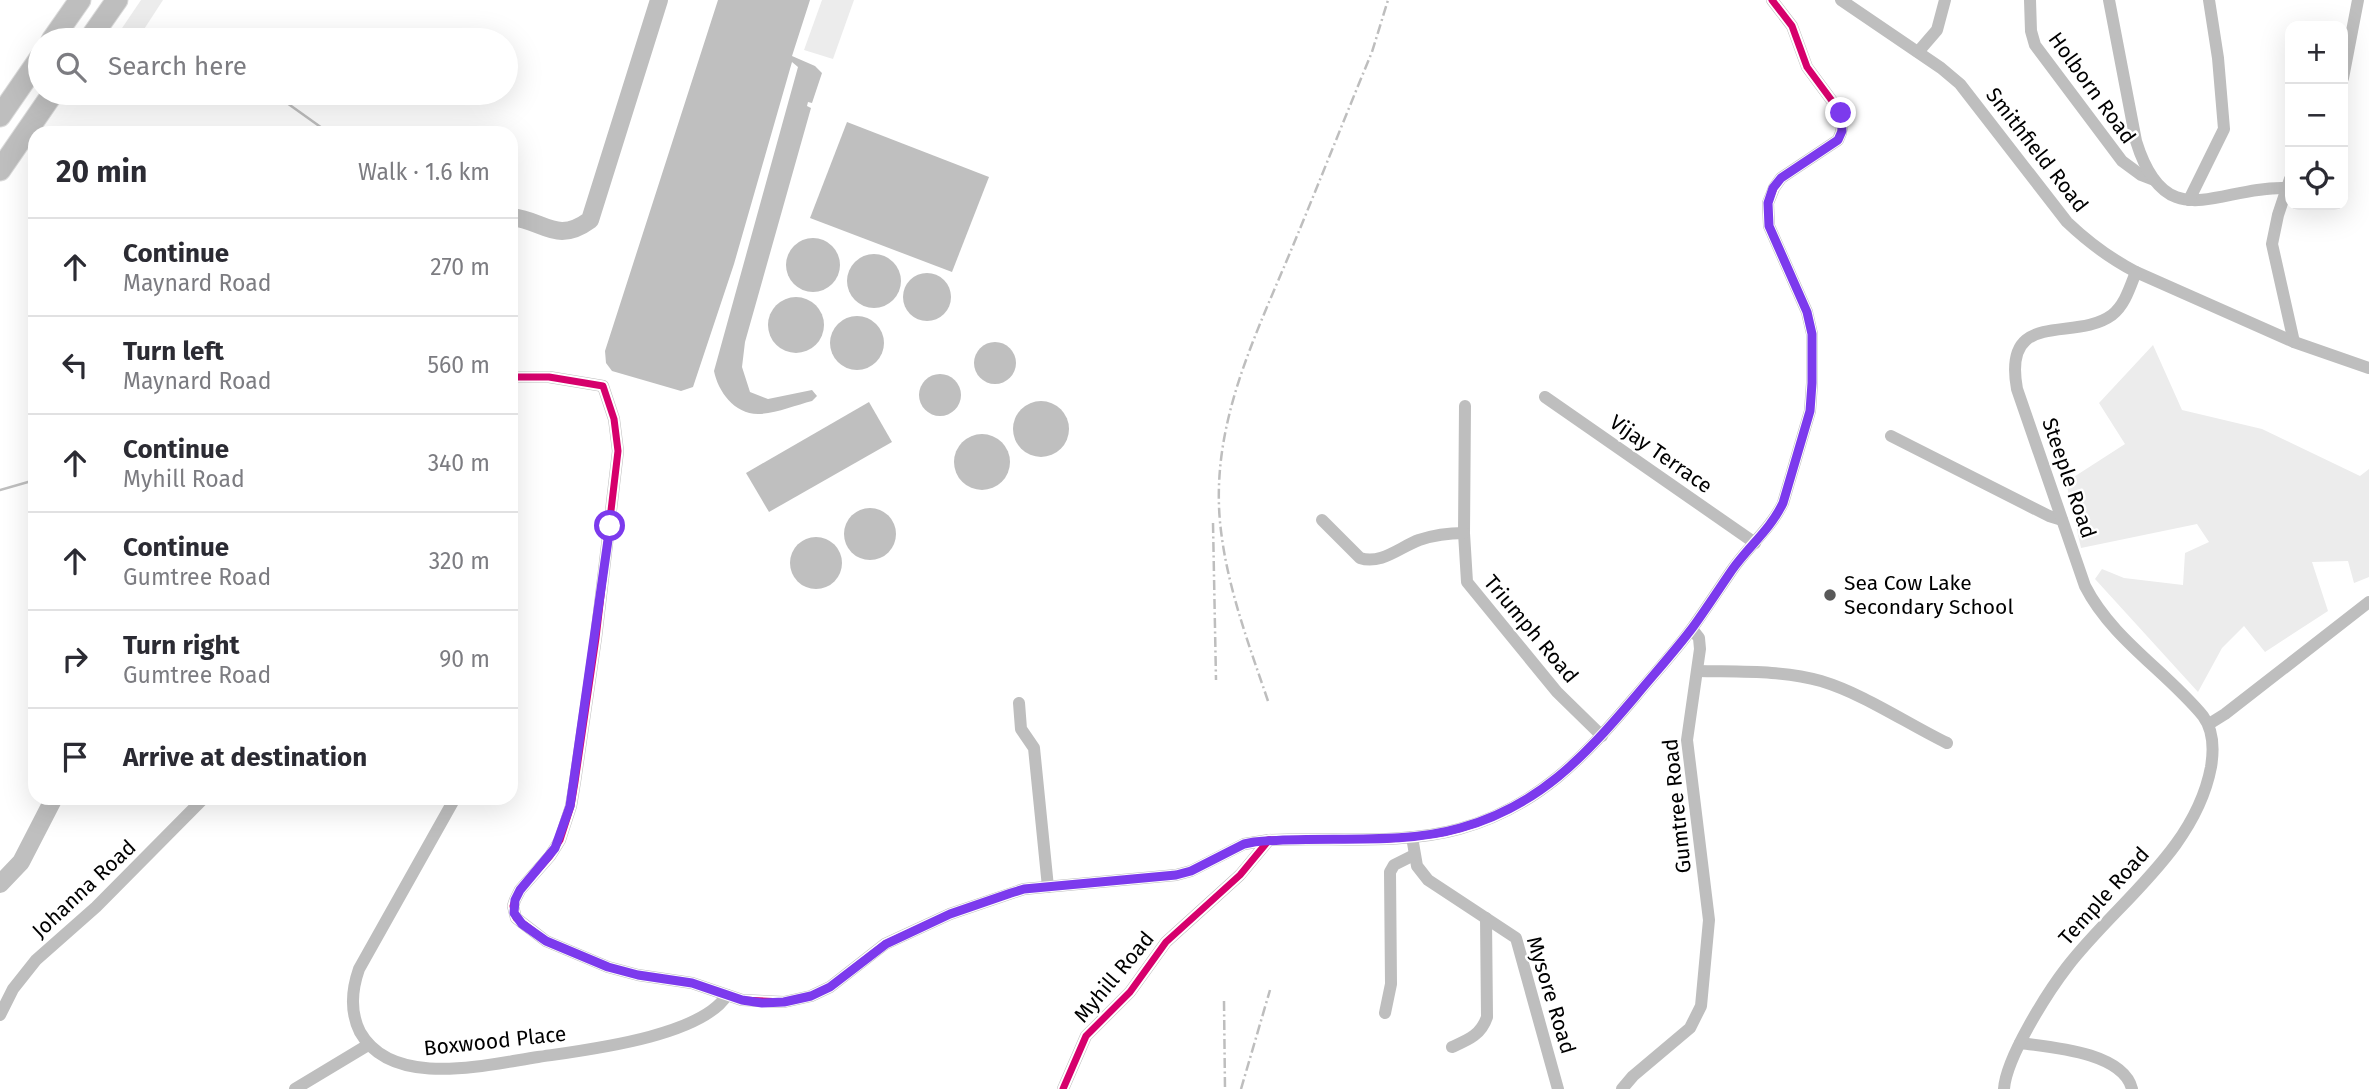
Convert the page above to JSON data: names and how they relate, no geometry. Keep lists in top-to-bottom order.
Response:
{
  "streets": {
    "street": [
      "Holborn Road",
      "Smithfield Road",
      "Vijay Terrace",
      "Steeple Road",
      "Triumph Road",
      "Gumtree Road",
      "Johanna Road",
      "Temple Road",
      "Myhill Road",
      "Mysore Road",
      "Boxwood Place"
    ]
  },
  "crossings": [
    ["Smithfield Road", "Steeple Road"],
    ["Steeple Road", "Temple Road"]
  ],
  "places": ["Sea Cow Lake Secondary School"],
  "page": {
    "map_buttons": ["+", "−"],
    "search": "Search here",
    "heading": ["20 min", "Walk · 1.6 km"],
    "list": [
      ["Continue", "Maynard Road", "270 m"],
      ["Turn left", "Maynard Road", "560 m"],
      ["Continue", "Myhill Road", "340 m"],
      ["Continue", "Gumtree Road", "320 m"],
      ["Turn right", "Gumtree Road", "90 m"],
      "Arrive at destination"
    ]
  }
}
